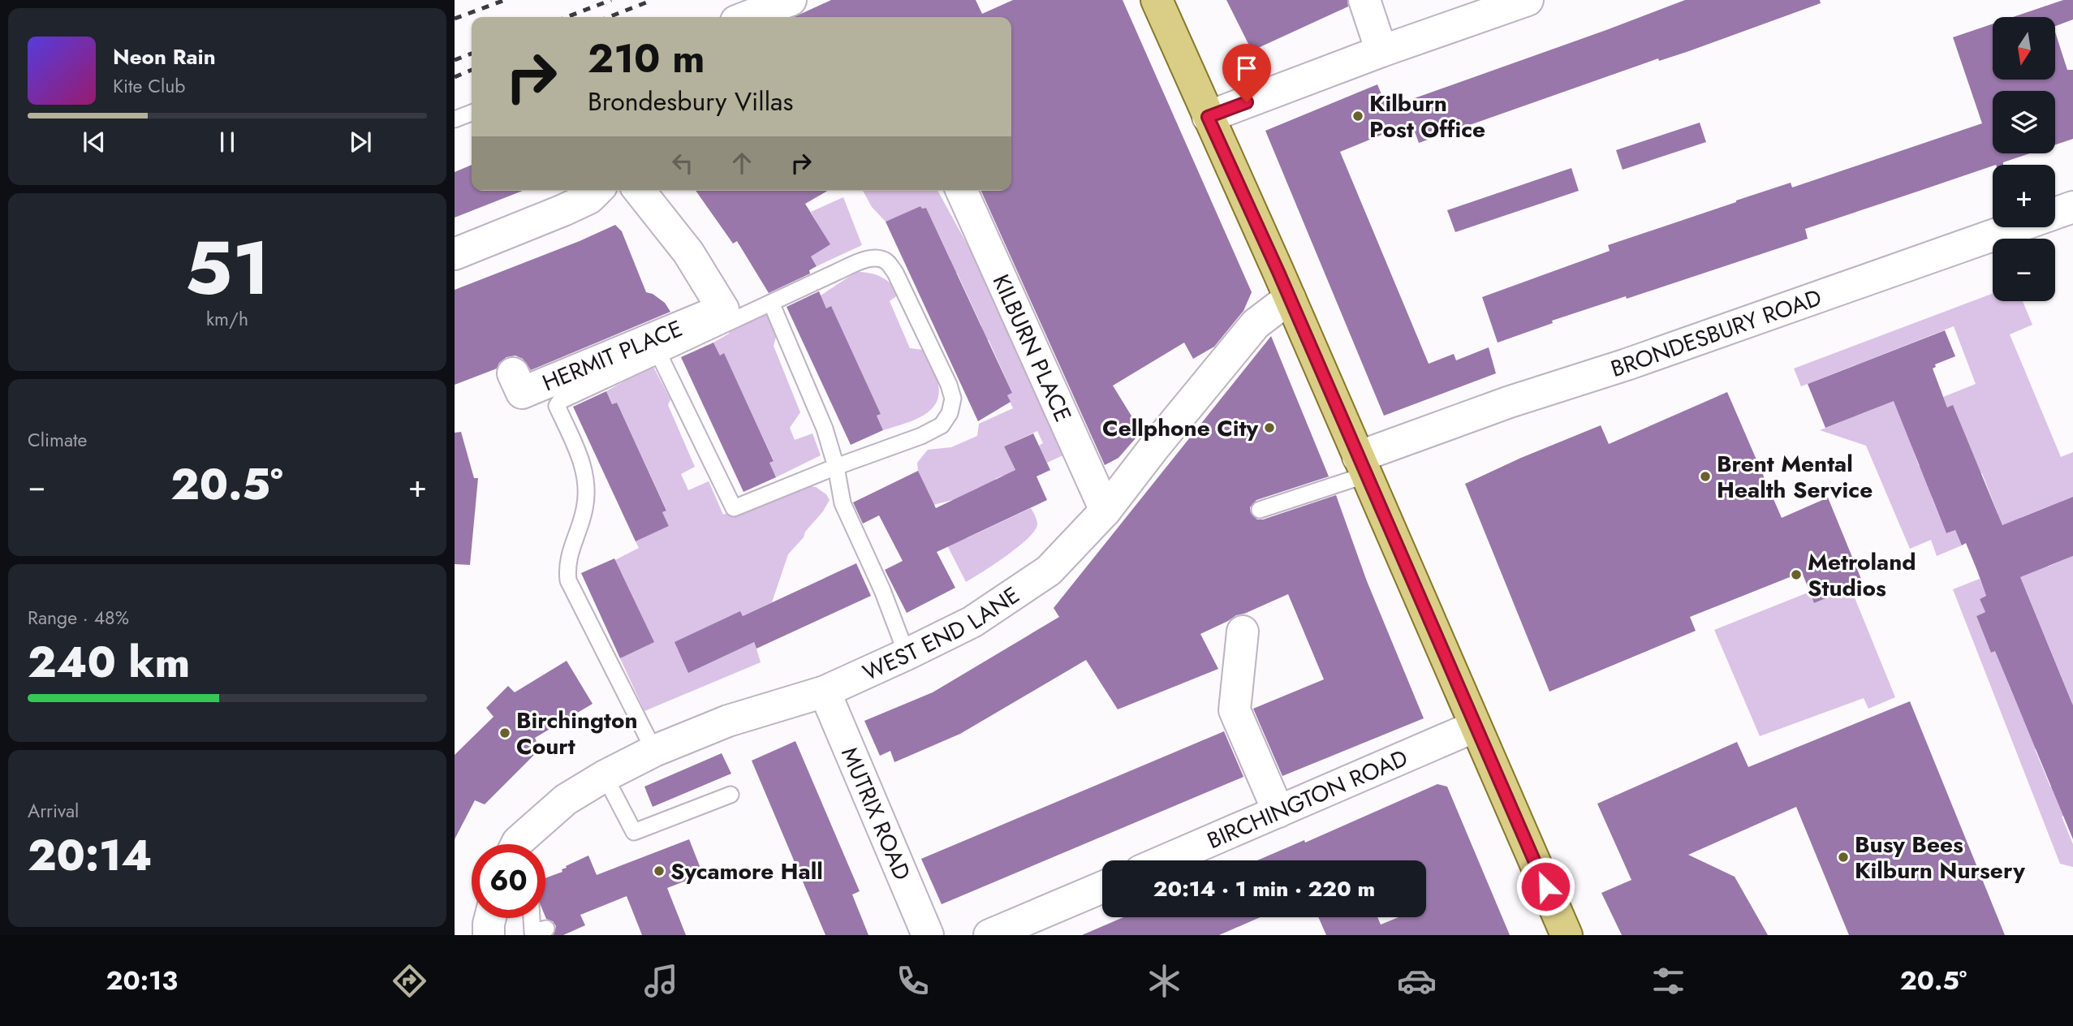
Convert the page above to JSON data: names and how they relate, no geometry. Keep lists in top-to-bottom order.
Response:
{
  "streets": {
    "street": [
      "BRONDESBURY ROAD",
      "KILBURN PLACE",
      "HERMIT PLACE",
      "WEST END LANE",
      "BIRCHINGTON ROAD",
      "MUTRIX ROAD"
    ]
  },
  "crossings": [
    ["KILBURN PLACE", "WEST END LANE"],
    ["WEST END LANE", "MUTRIX ROAD"]
  ],
  "places": [
    "Kilburn Post Office",
    "Cellphone City",
    "Brent Mental Health Service",
    "Metroland Studios",
    "Birchington Court",
    "Busy Bees Kilburn Nursery",
    "Sycamore Hall"
  ],
  "north": "bottom",
  "page": {
    "map_buttons": ["+", "−"],
    "turn": ["210 m", "Brondesbury Villas"],
    "song": ["Neon Rain", "Kite Club"],
    "tile": [
      ["51", "km/h"],
      "Climate",
      ["Range · 48%", "240 km"],
      ["Arrival", "20:14"]
    ],
    "heat": ["−", "20.5°", "+"],
    "limit": "60",
    "trip": "20:14 · 1 min · 220 m",
    "tabs": ["20:13", "20.5°"]
  }
}
